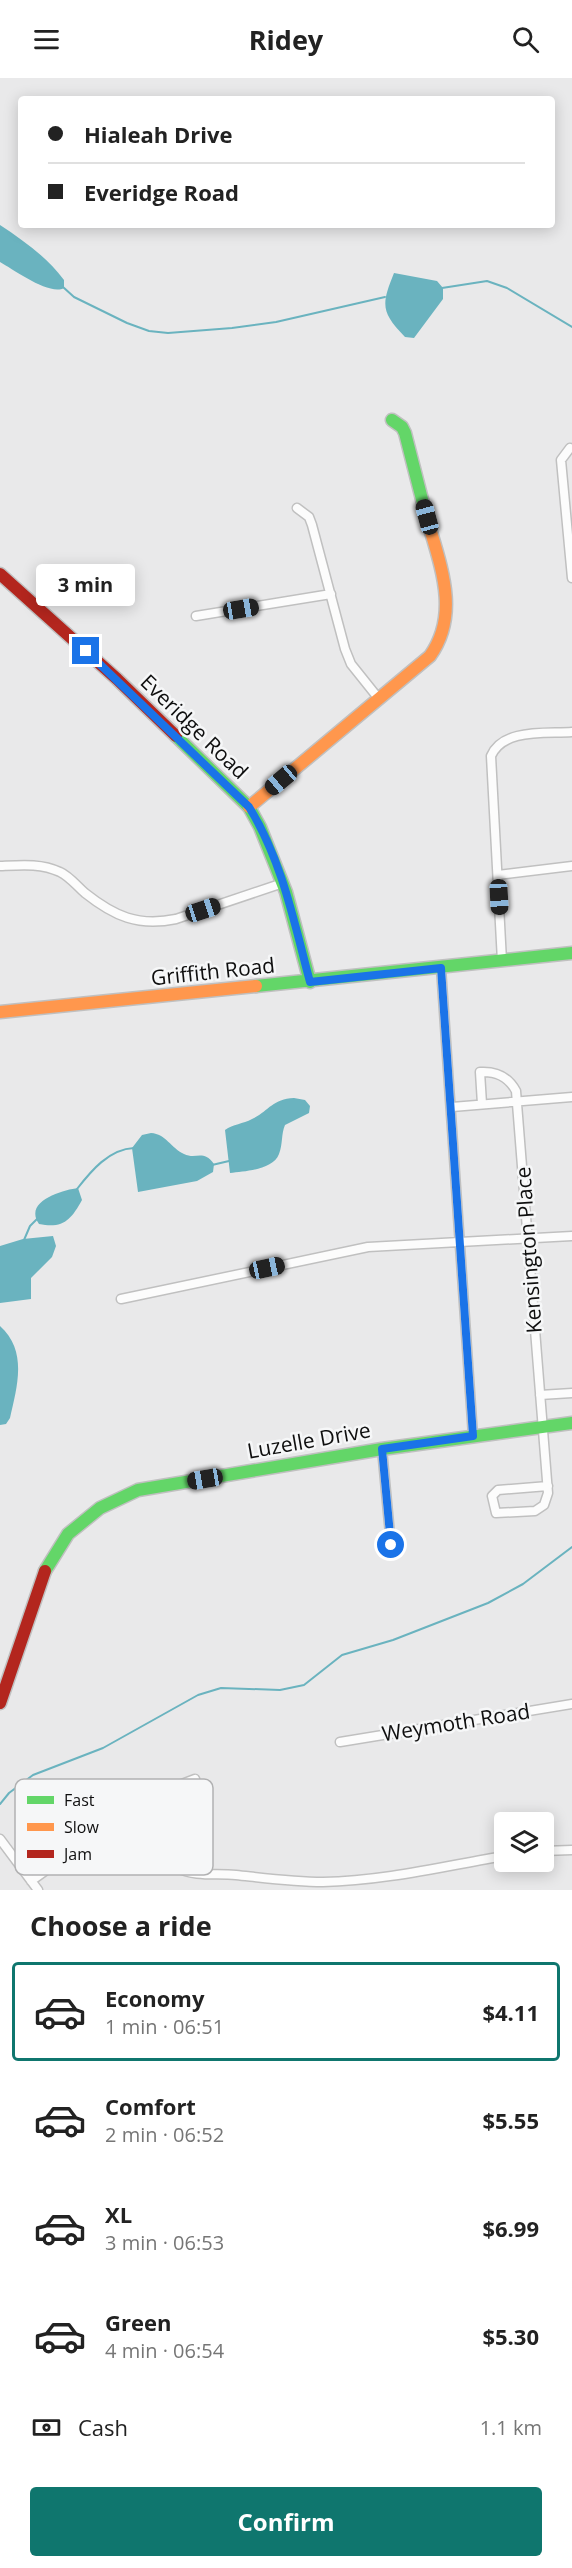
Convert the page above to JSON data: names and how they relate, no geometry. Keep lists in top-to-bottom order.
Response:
{
  "streets": {
    "street": [
      "Everidge Road",
      "Griffith Road",
      "Kensington Place",
      "Luzelle Drive",
      "Weymoth Road"
    ]
  },
  "crossings": [
    ["Everidge Road", "Griffith Road"],
    ["Kensington Place", "Luzelle Drive"]
  ],
  "legend": ["Fast", "Slow", "Jam"],
  "page": {
    "header": "Ridey",
    "banner": ["Hialeah Drive", "Everidge Road"],
    "bubble": "3 min",
    "heading": "Choose a ride",
    "list": [
      {
        "name": "Economy",
        "note": "1 min · 06:51",
        "value": "$4.11"
      },
      {
        "name": "Comfort",
        "note": "2 min · 06:52",
        "value": "$5.55"
      },
      {
        "name": "XL",
        "note": "3 min · 06:53",
        "value": "$6.99"
      },
      {
        "name": "Green",
        "note": "4 min · 06:54",
        "value": "$5.30"
      }
    ],
    "pay": ["Cash", "1.1 km"],
    "buttons": "Confirm"
  }
}
